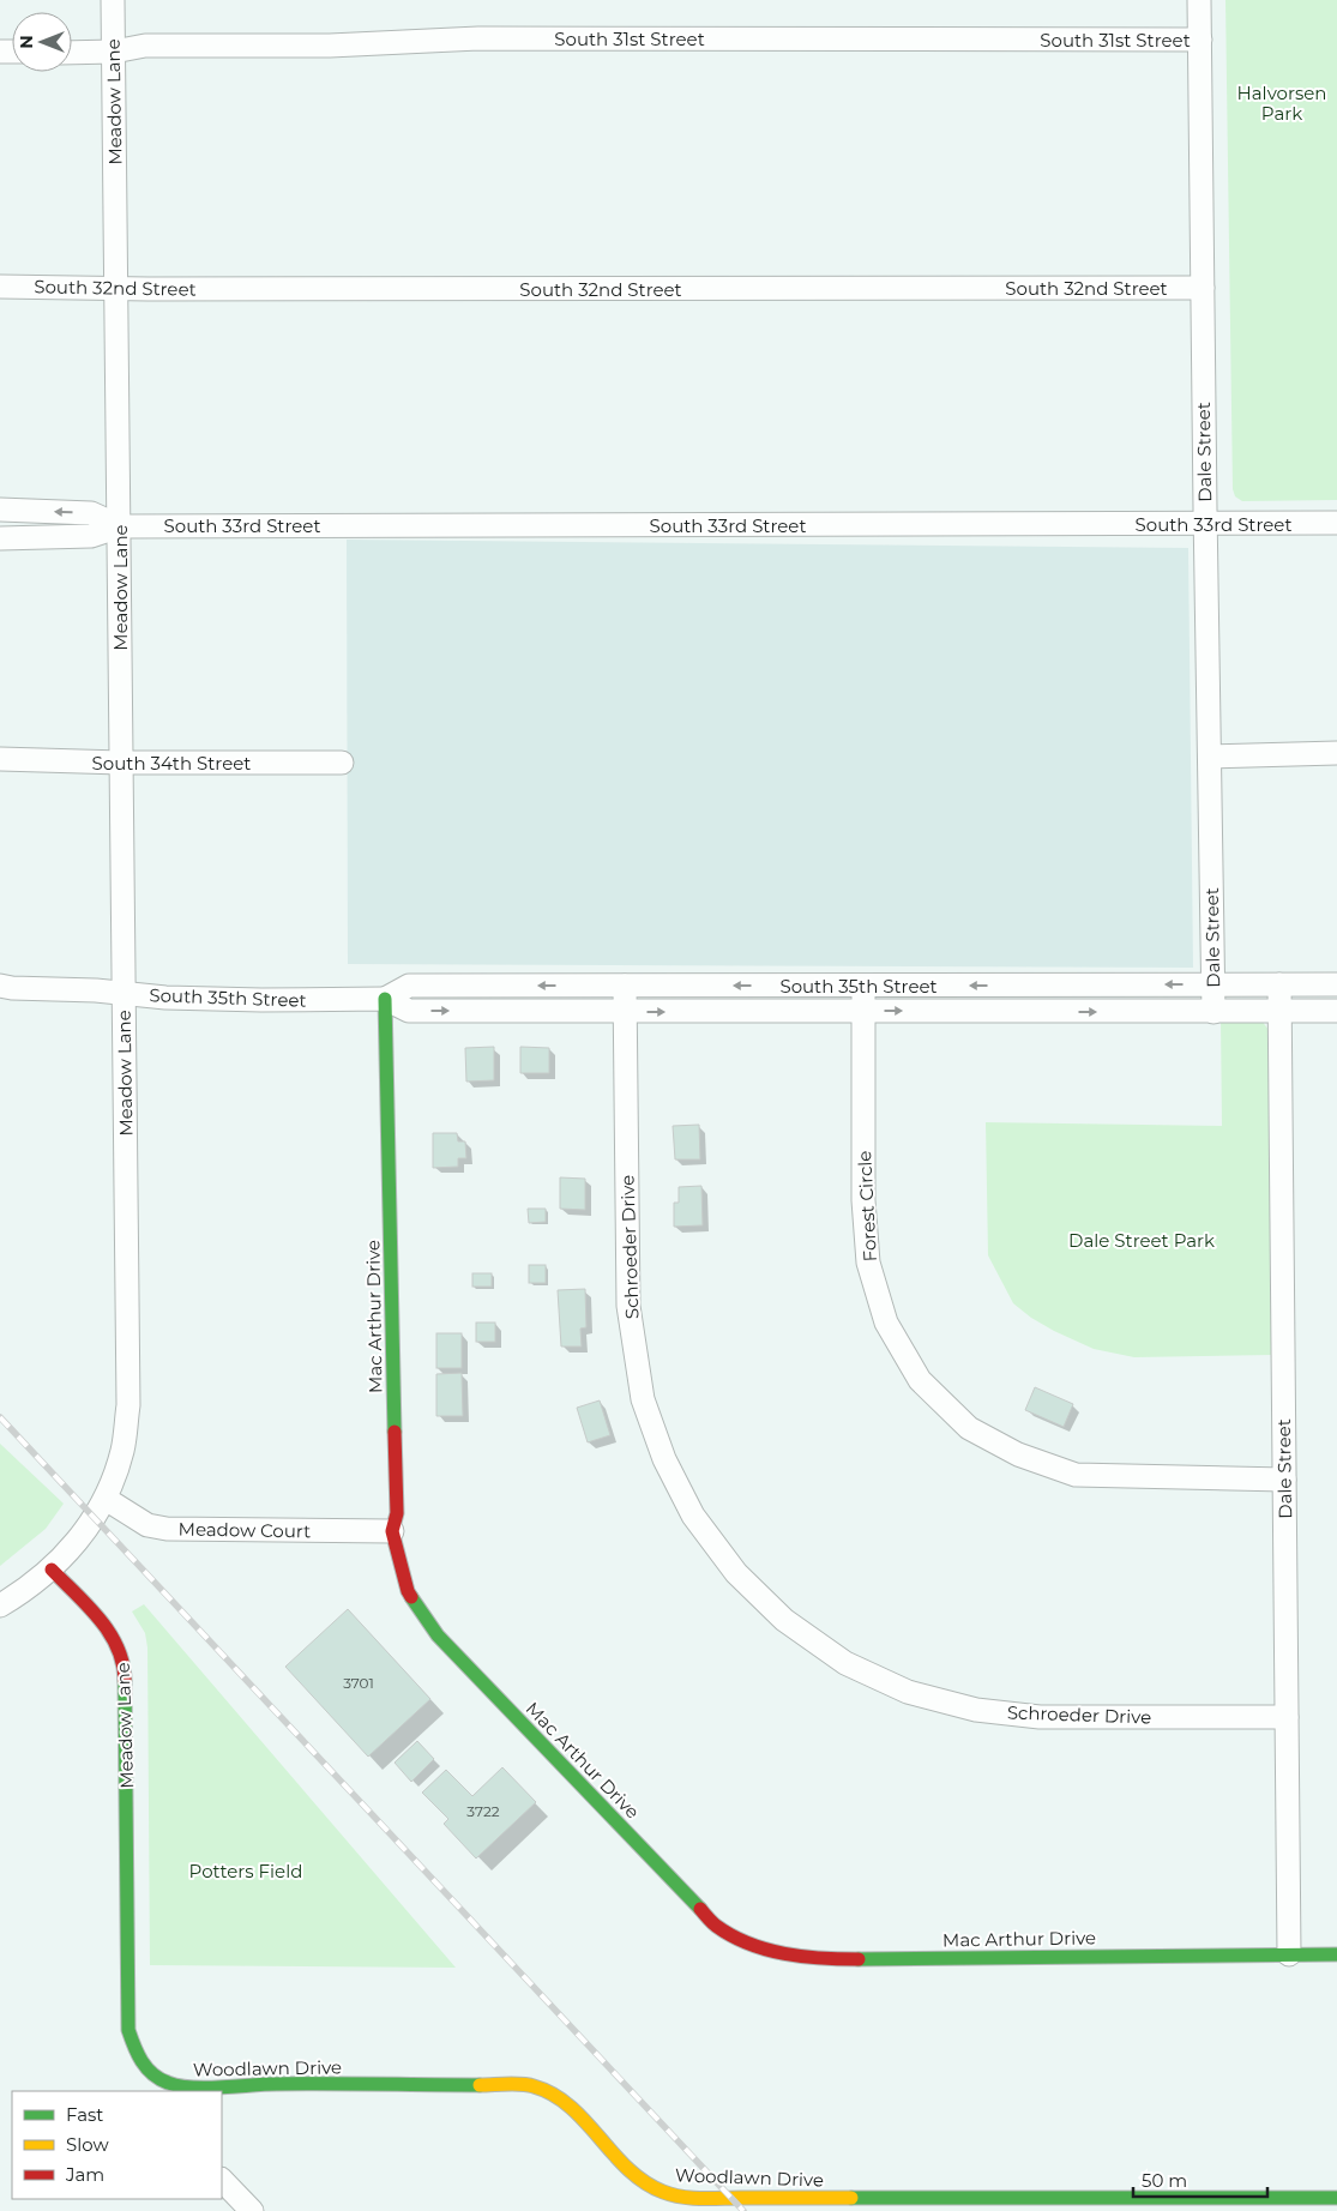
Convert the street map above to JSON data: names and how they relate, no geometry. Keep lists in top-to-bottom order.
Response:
{
  "streets": {
    "street": [
      "South 31st Street",
      "Meadow Lane",
      "South 32nd Street",
      "Dale Street",
      "South 33rd Street",
      "South 34th Street",
      "South 35th Street",
      "Forest Circle",
      "Schroeder Drive",
      "Mac Arthur Drive",
      "Meadow Court",
      "Woodlawn Drive"
    ]
  },
  "crossings": [
    ["South 31st Street", "Meadow Lane"],
    ["South 31st Street", "Dale Street"],
    ["Meadow Lane", "South 32nd Street"],
    ["Meadow Lane", "South 33rd Street"],
    ["Meadow Lane", "South 34th Street"],
    ["Meadow Lane", "South 35th Street"],
    ["Meadow Lane", "Meadow Court"],
    ["Meadow Lane", "Woodlawn Drive"],
    ["South 32nd Street", "Dale Street"],
    ["Dale Street", "South 33rd Street"],
    ["Dale Street", "South 35th Street"],
    ["Dale Street", "Forest Circle"],
    ["Dale Street", "Schroeder Drive"],
    ["Dale Street", "Mac Arthur Drive"],
    ["South 35th Street", "Forest Circle"],
    ["South 35th Street", "Schroeder Drive"],
    ["South 35th Street", "Mac Arthur Drive"],
    ["Mac Arthur Drive", "Meadow Court"]
  ],
  "parks": ["Halvorsen Park", "Dale Street Park", "Potters Field"],
  "house_numbers": ["3701", "3722"],
  "legend": ["Fast", "Slow", "Jam"],
  "scale_bar": "50 m",
  "north": "left"
}
